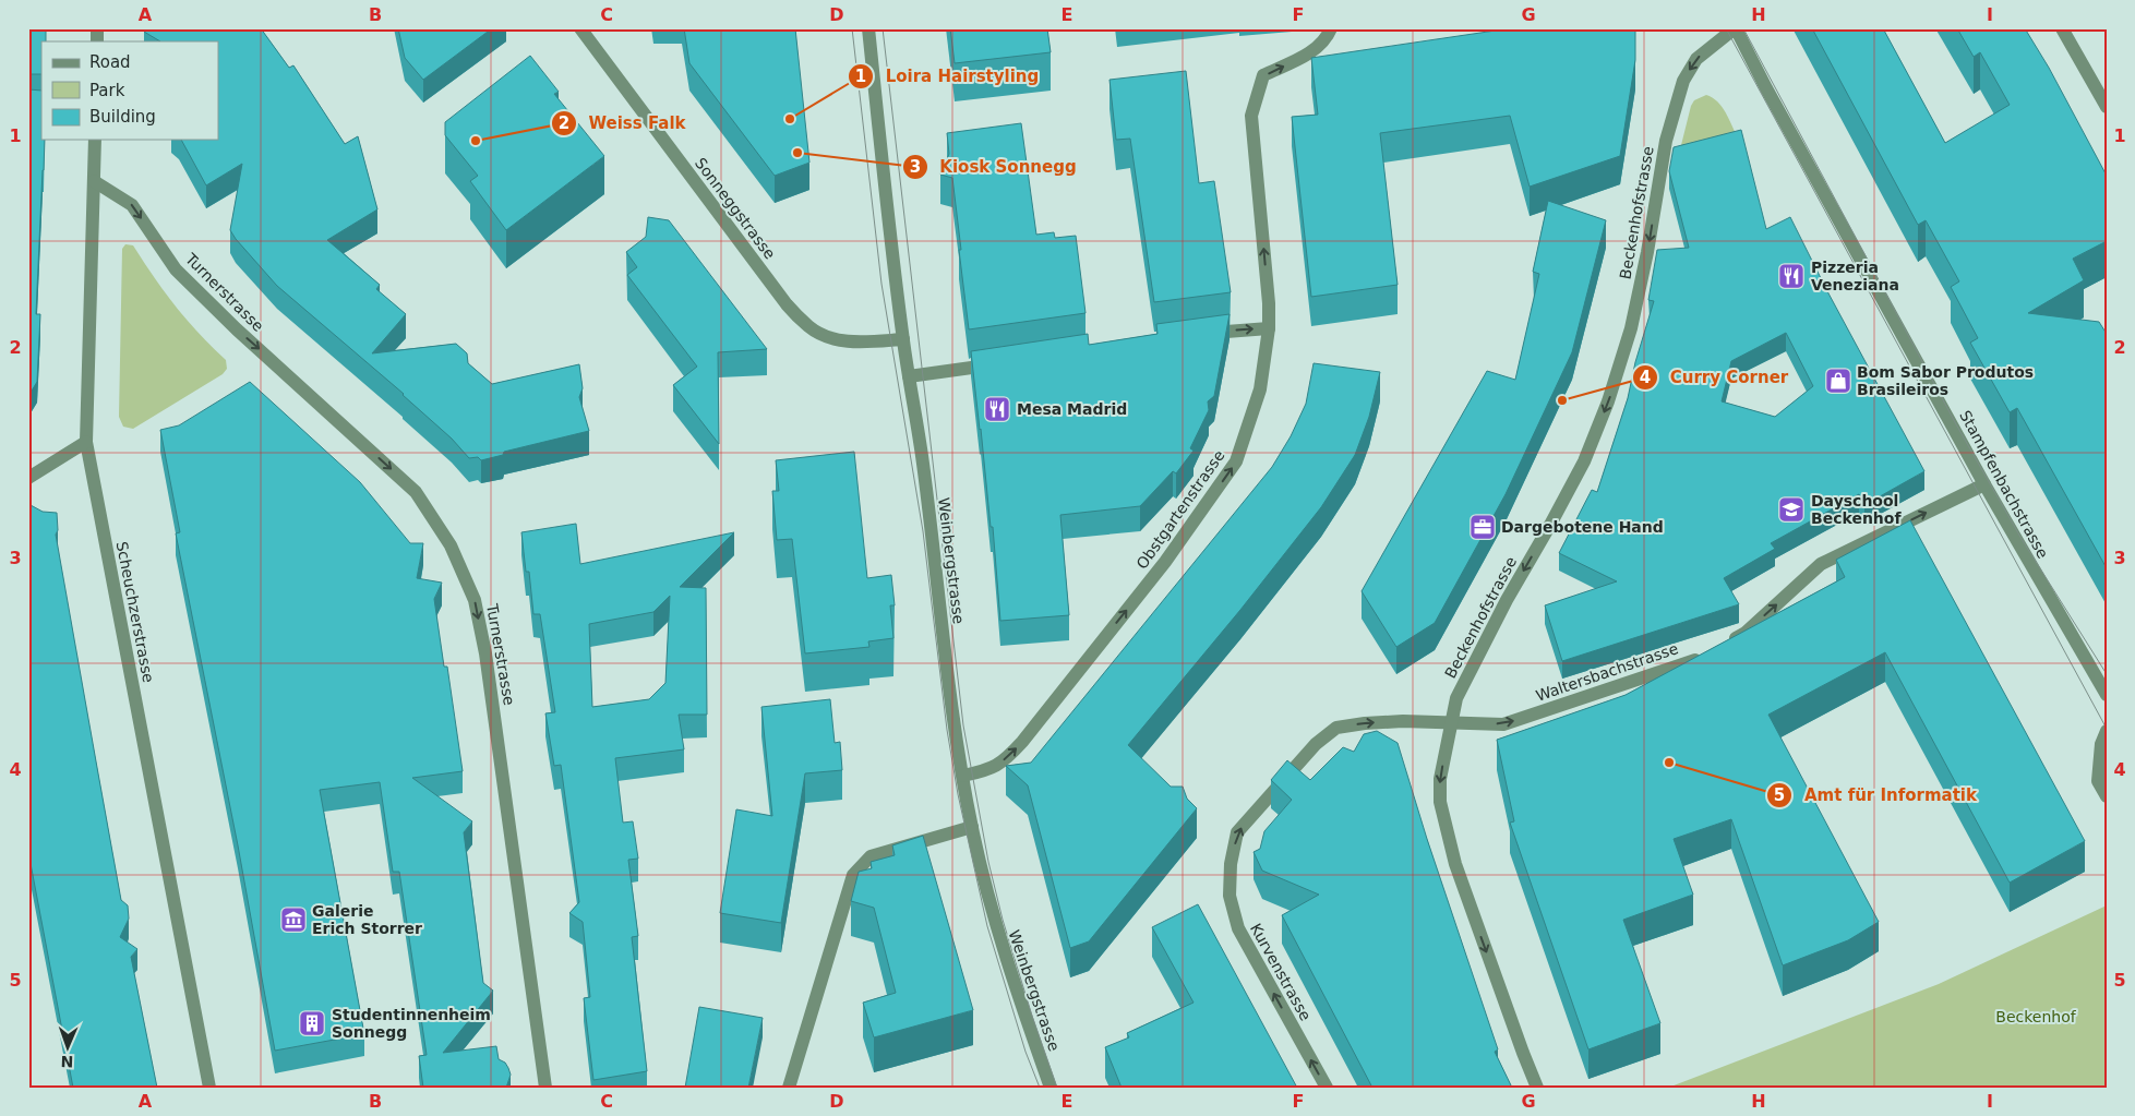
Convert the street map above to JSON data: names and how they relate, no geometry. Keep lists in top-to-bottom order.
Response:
{
  "streets": {
    "street": [
      "Sonneggstrasse",
      "Beckenhofstrasse",
      "Turnerstrasse",
      "Stampfenbachstrasse",
      "Obstgartenstrasse",
      "Weinbergstrasse",
      "Scheuchzerstrasse",
      "Waltersbachstrasse",
      "Kurvenstrasse"
    ]
  },
  "crossings": [
    ["Sonneggstrasse", "Weinbergstrasse"],
    ["Beckenhofstrasse", "Stampfenbachstrasse"],
    ["Beckenhofstrasse", "Waltersbachstrasse"],
    ["Beckenhofstrasse", "Kurvenstrasse"],
    ["Turnerstrasse", "Scheuchzerstrasse"],
    ["Obstgartenstrasse", "Weinbergstrasse"],
    ["Waltersbachstrasse", "Kurvenstrasse"]
  ],
  "one_way": [
    "Beckenhofstrasse",
    "Turnerstrasse",
    "Obstgartenstrasse",
    "Waltersbachstrasse"
  ],
  "parks": ["Beckenhof"],
  "places": {
    "other": [
      "Loira Hairstyling",
      "Weiss Falk",
      "Kiosk Sonnegg",
      "Curry Corner",
      "Amt für Informatik"
    ],
    "restaurant": ["Pizzeria Veneziana", "Mesa Madrid"],
    "shop": ["Bom Sabor Produtos Brasileiros"],
    "school or university": ["Dayschool Beckenhof"],
    "office": ["Dargebotene Hand"],
    "museum": ["Galerie Erich Storrer"],
    "building": ["Studentinnenheim Sonnegg"]
  },
  "legend": ["Road", "Park", "Building"],
  "north": "bottom",
  "grid": {
    "columns": [
      "A",
      "B",
      "C",
      "D",
      "E",
      "F",
      "G",
      "H",
      "I"
    ],
    "rows": [
      "1",
      "2",
      "3",
      "4",
      "5"
    ]
  }
}
